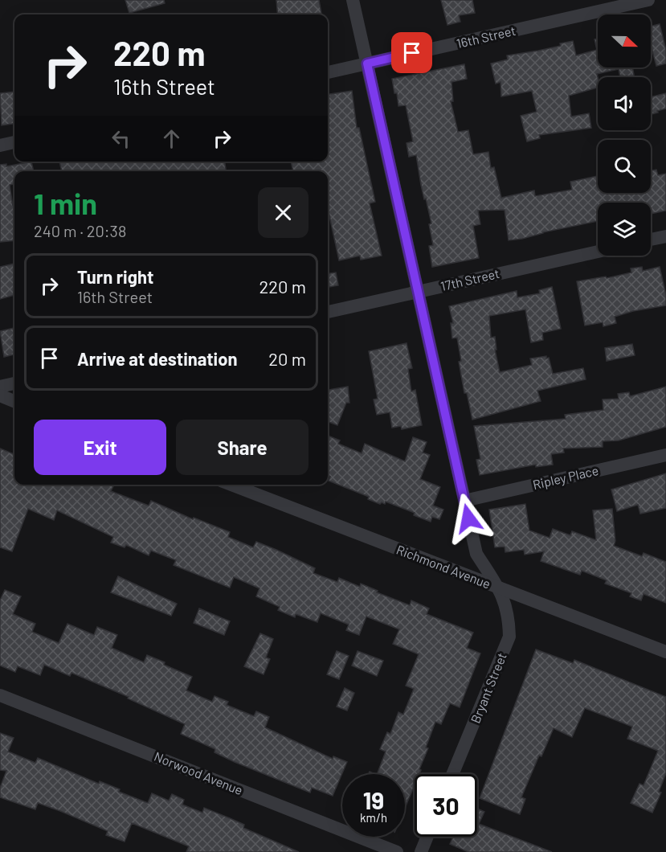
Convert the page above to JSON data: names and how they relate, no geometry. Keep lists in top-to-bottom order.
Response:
{
  "streets": {
    "street": [
      "16th Street",
      "17th Street",
      "Ripley Place",
      "Richmond Avenue",
      "Bryant Street",
      "Norwood Avenue"
    ]
  },
  "crossings": [
    ["16th Street", "Bryant Street"],
    ["17th Street", "Bryant Street"],
    ["Ripley Place", "Bryant Street"],
    ["Richmond Avenue", "Bryant Street"]
  ],
  "north": "right",
  "page": {
    "turn": ["220 m", "16th Street"],
    "heading": ["1 min", "240 m · 20:38"],
    "list": [
      {
        "name": "Turn right",
        "note": "16th Street",
        "value": "220 m"
      },
      {
        "name": "Arrive at destination",
        "value": "20 m"
      }
    ],
    "buttons": ["Exit", "Share"],
    "speed": "19 km/h",
    "limit": "30"
  }
}
